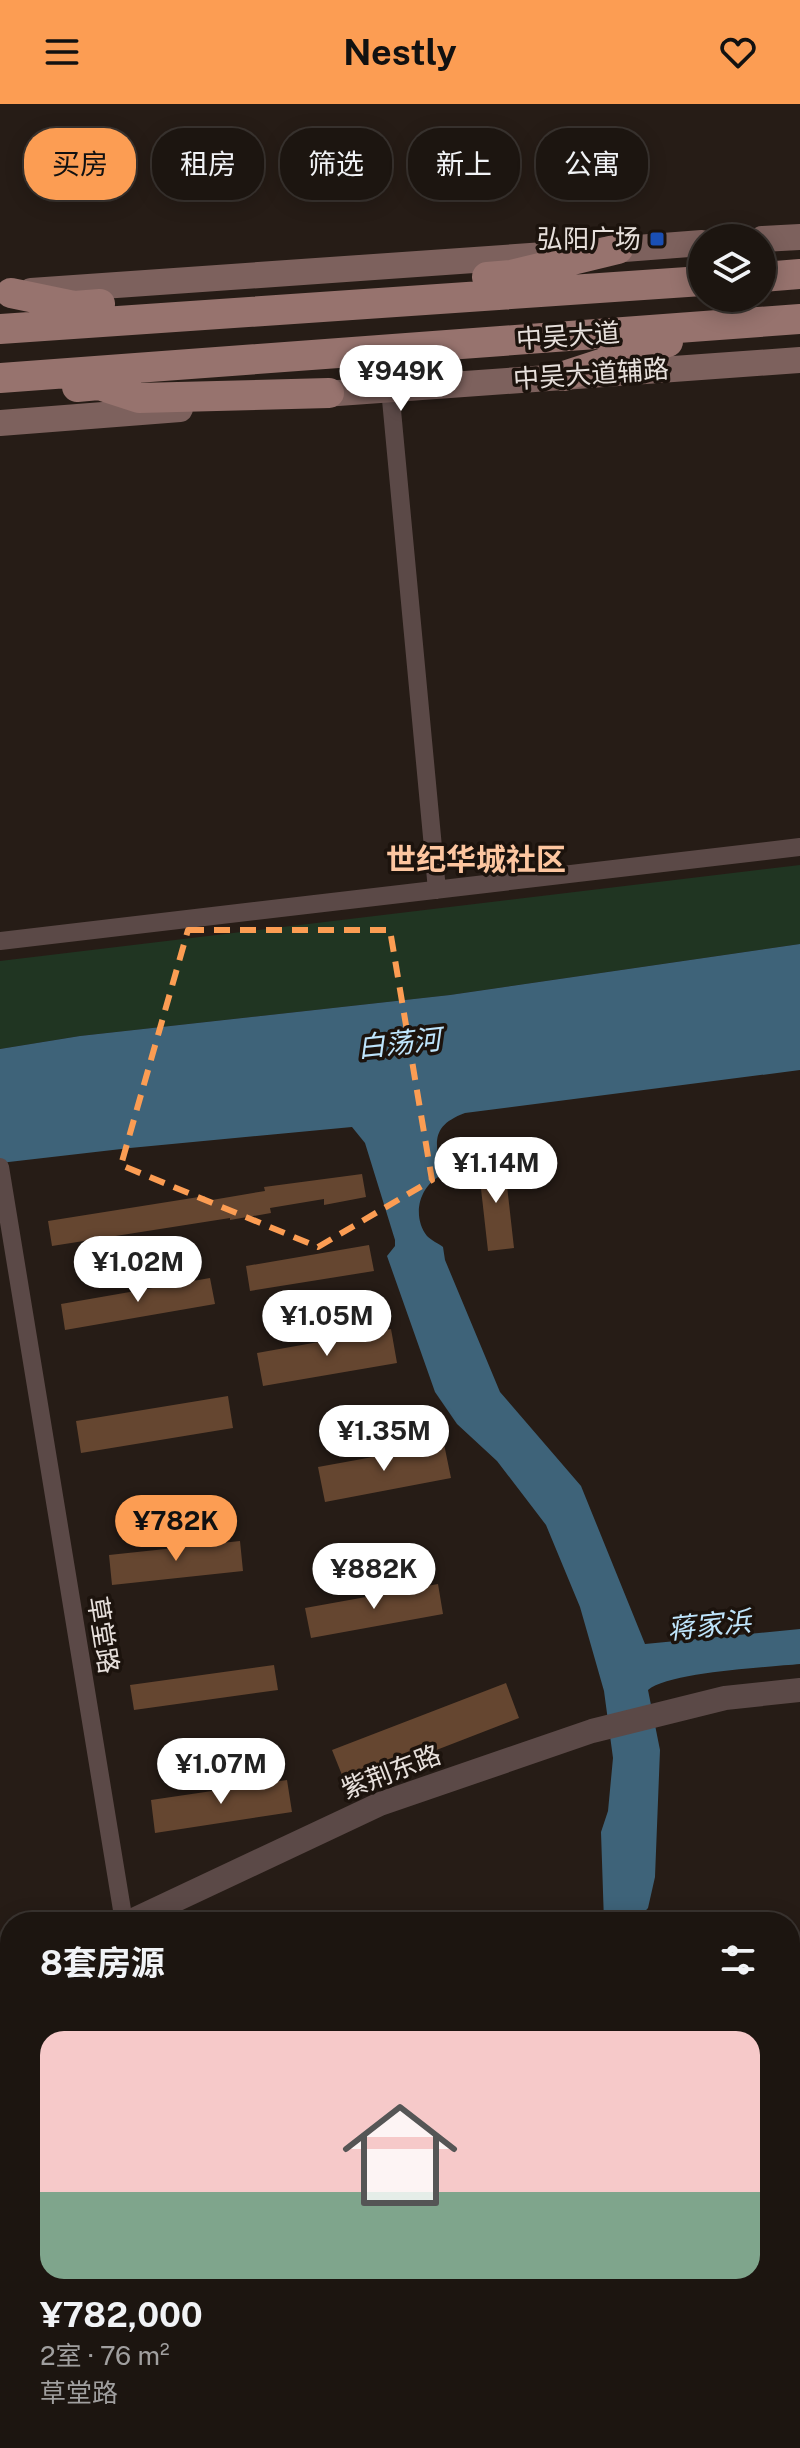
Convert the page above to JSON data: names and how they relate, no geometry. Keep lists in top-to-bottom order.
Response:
{
  "streets": {
    "main road": ["中吴大道", "中吴大道辅路"],
    "street": ["草堂路", "紫荆东路"]
  },
  "districts": ["世纪华城社区"],
  "water": ["白荡河", "蒋家浜"],
  "places": {
    "transit": ["弘阳广场"]
  },
  "page": {
    "header": "Nestly",
    "chip": [
      "买房",
      "租房",
      "筛选",
      "新上",
      "公寓"
    ],
    "price": [
      "¥949K",
      "¥1.14M",
      "¥1.02M",
      "¥1.05M",
      "¥1.35M",
      "¥782K",
      "¥882K",
      "¥1.07M"
    ],
    "heading": "8套房源",
    "list": [
      {
        "name": "¥782,000",
        "note": "2室 · 76 m² · 草堂路"
      }
    ]
  }
}
